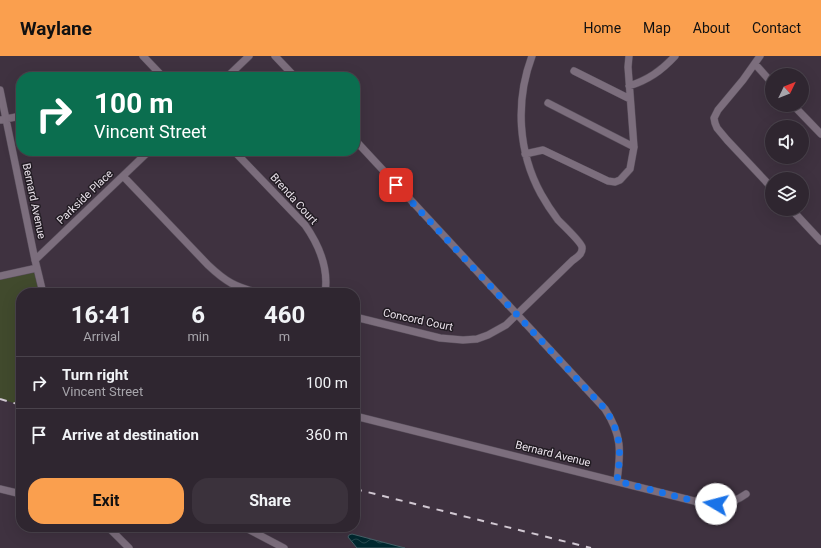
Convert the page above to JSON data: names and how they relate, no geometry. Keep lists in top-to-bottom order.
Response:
{
  "streets": {
    "street": [
      "Parkside Place",
      "Brenda Court",
      "Bernard Avenue",
      "Concord Court"
    ]
  },
  "crossings": [
    ["Parkside Place", "Bernard Avenue"]
  ],
  "north": "top right",
  "page": {
    "header": "Waylane",
    "nav": [
      "Home",
      "Map",
      "About",
      "Contact"
    ],
    "turn": ["100 m", "Vincent Street"],
    "eta": [
      "16:41",
      "Arrival",
      "6",
      "min",
      "460",
      "m"
    ],
    "list": [
      {
        "name": "Turn right",
        "note": "Vincent Street",
        "value": "100 m"
      },
      {
        "name": "Arrive at destination",
        "value": "360 m"
      }
    ],
    "buttons": ["Exit", "Share"]
  }
}
